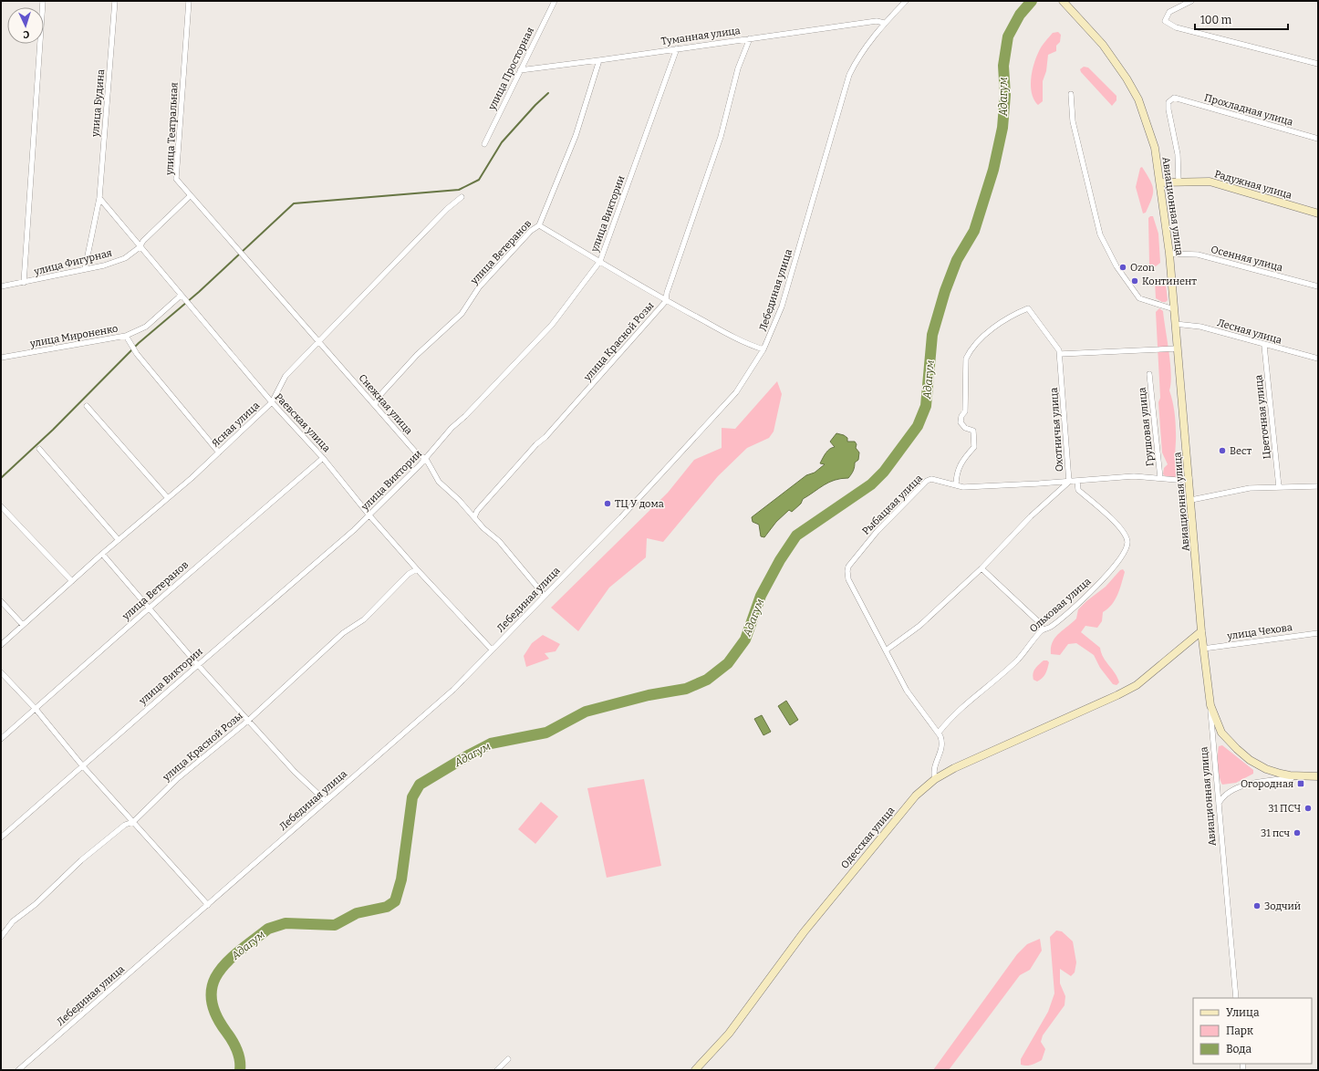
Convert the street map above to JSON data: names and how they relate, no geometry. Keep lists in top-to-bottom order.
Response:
{
  "streets": {
    "main road": ["Радужная улица", "Авиационная улица", "Одесская улица"],
    "street": [
      "Туманная улица",
      "улица Просторная",
      "улица Будина",
      "Прохладная улица",
      "улица Театральная",
      "улица Виктории",
      "улица Ветеранов",
      "Осенняя улица",
      "улица Фигурная",
      "Лебединая улица",
      "Лесная улица",
      "улица Мироненко",
      "улица Красной Розы",
      "Снежная улица",
      "Цветочная улица",
      "Раевская улица",
      "Ясная улица",
      "Грушовая улица",
      "Охотничья улица",
      "Рыбацкая улица",
      "Ольховая улица",
      "улица Чехова"
    ]
  },
  "crossings": [
    ["Туманная улица", "улица Просторная"],
    ["Туманная улица", "улица Виктории"],
    ["Туманная улица", "улица Ветеранов"],
    ["Туманная улица", "Лебединая улица"],
    ["Туманная улица", "улица Красной Розы"],
    ["улица Будина", "улица Фигурная"],
    ["улица Будина", "Раевская улица"],
    ["Прохладная улица", "Радужная улица"],
    ["улица Театральная", "улица Фигурная"],
    ["улица Театральная", "Снежная улица"],
    ["Радужная улица", "Авиационная улица"],
    ["Авиационная улица", "Осенняя улица"],
    ["Авиационная улица", "Лесная улица"],
    ["Авиационная улица", "улица Чехова"],
    ["Авиационная улица", "Одесская улица"],
    ["улица Виктории", "Снежная улица"],
    ["улица Виктории", "Раевская улица"],
    ["улица Ветеранов", "Снежная улица"],
    ["улица Ветеранов", "Раевская улица"],
    ["улица Фигурная", "Раевская улица"],
    ["Лебединая улица", "Снежная улица"],
    ["Лебединая улица", "Раевская улица"],
    ["Лесная улица", "Цветочная улица"],
    ["улица Мироненко", "Раевская улица"],
    ["улица Красной Розы", "Снежная улица"],
    ["улица Красной Розы", "Раевская улица"],
    ["Снежная улица", "Ясная улица"],
    ["Раевская улица", "Ясная улица"],
    ["Охотничья улица", "Рыбацкая улица"]
  ],
  "water": ["Адагум"],
  "places": {
    "other": [
      "Ozon",
      "Континент",
      "Вест",
      "ТЦ У дома",
      "31 ПСЧ",
      "31 псч",
      "Зодчий"
    ],
    "transit": ["Огородная"]
  },
  "legend": ["Улица", "Парк", "Вода"],
  "scale_bar": "100 m",
  "north": "bottom"
}
